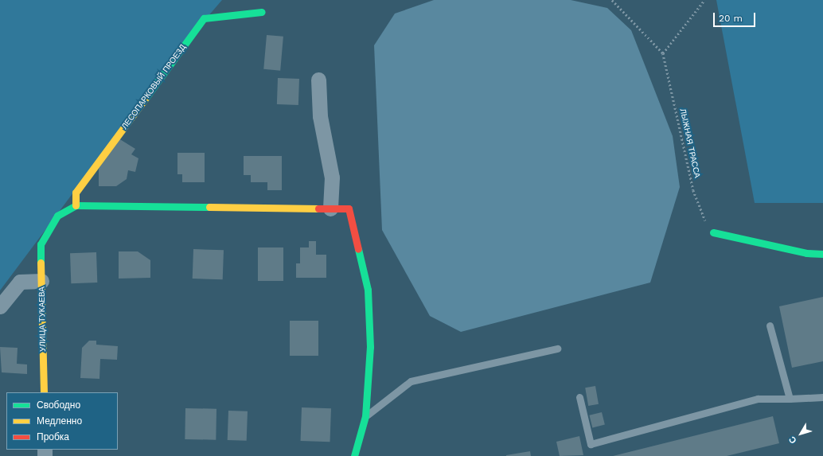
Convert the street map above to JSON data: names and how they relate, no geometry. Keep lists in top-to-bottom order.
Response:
{
  "streets": {
    "street": ["ЛЕСОПАРКОВЫЙ ПРОЕЗД", "УЛИЦА ТУКАЕВА"],
    "path": ["ЛЫЖНАЯ ТРАССА"]
  },
  "crossings": [
    ["ЛЕСОПАРКОВЫЙ ПРОЕЗД", "УЛИЦА ТУКАЕВА"]
  ],
  "legend": ["Свободно", "Медленно", "Пробка"],
  "scale_bar": "20 m",
  "north": "bottom left"
}
